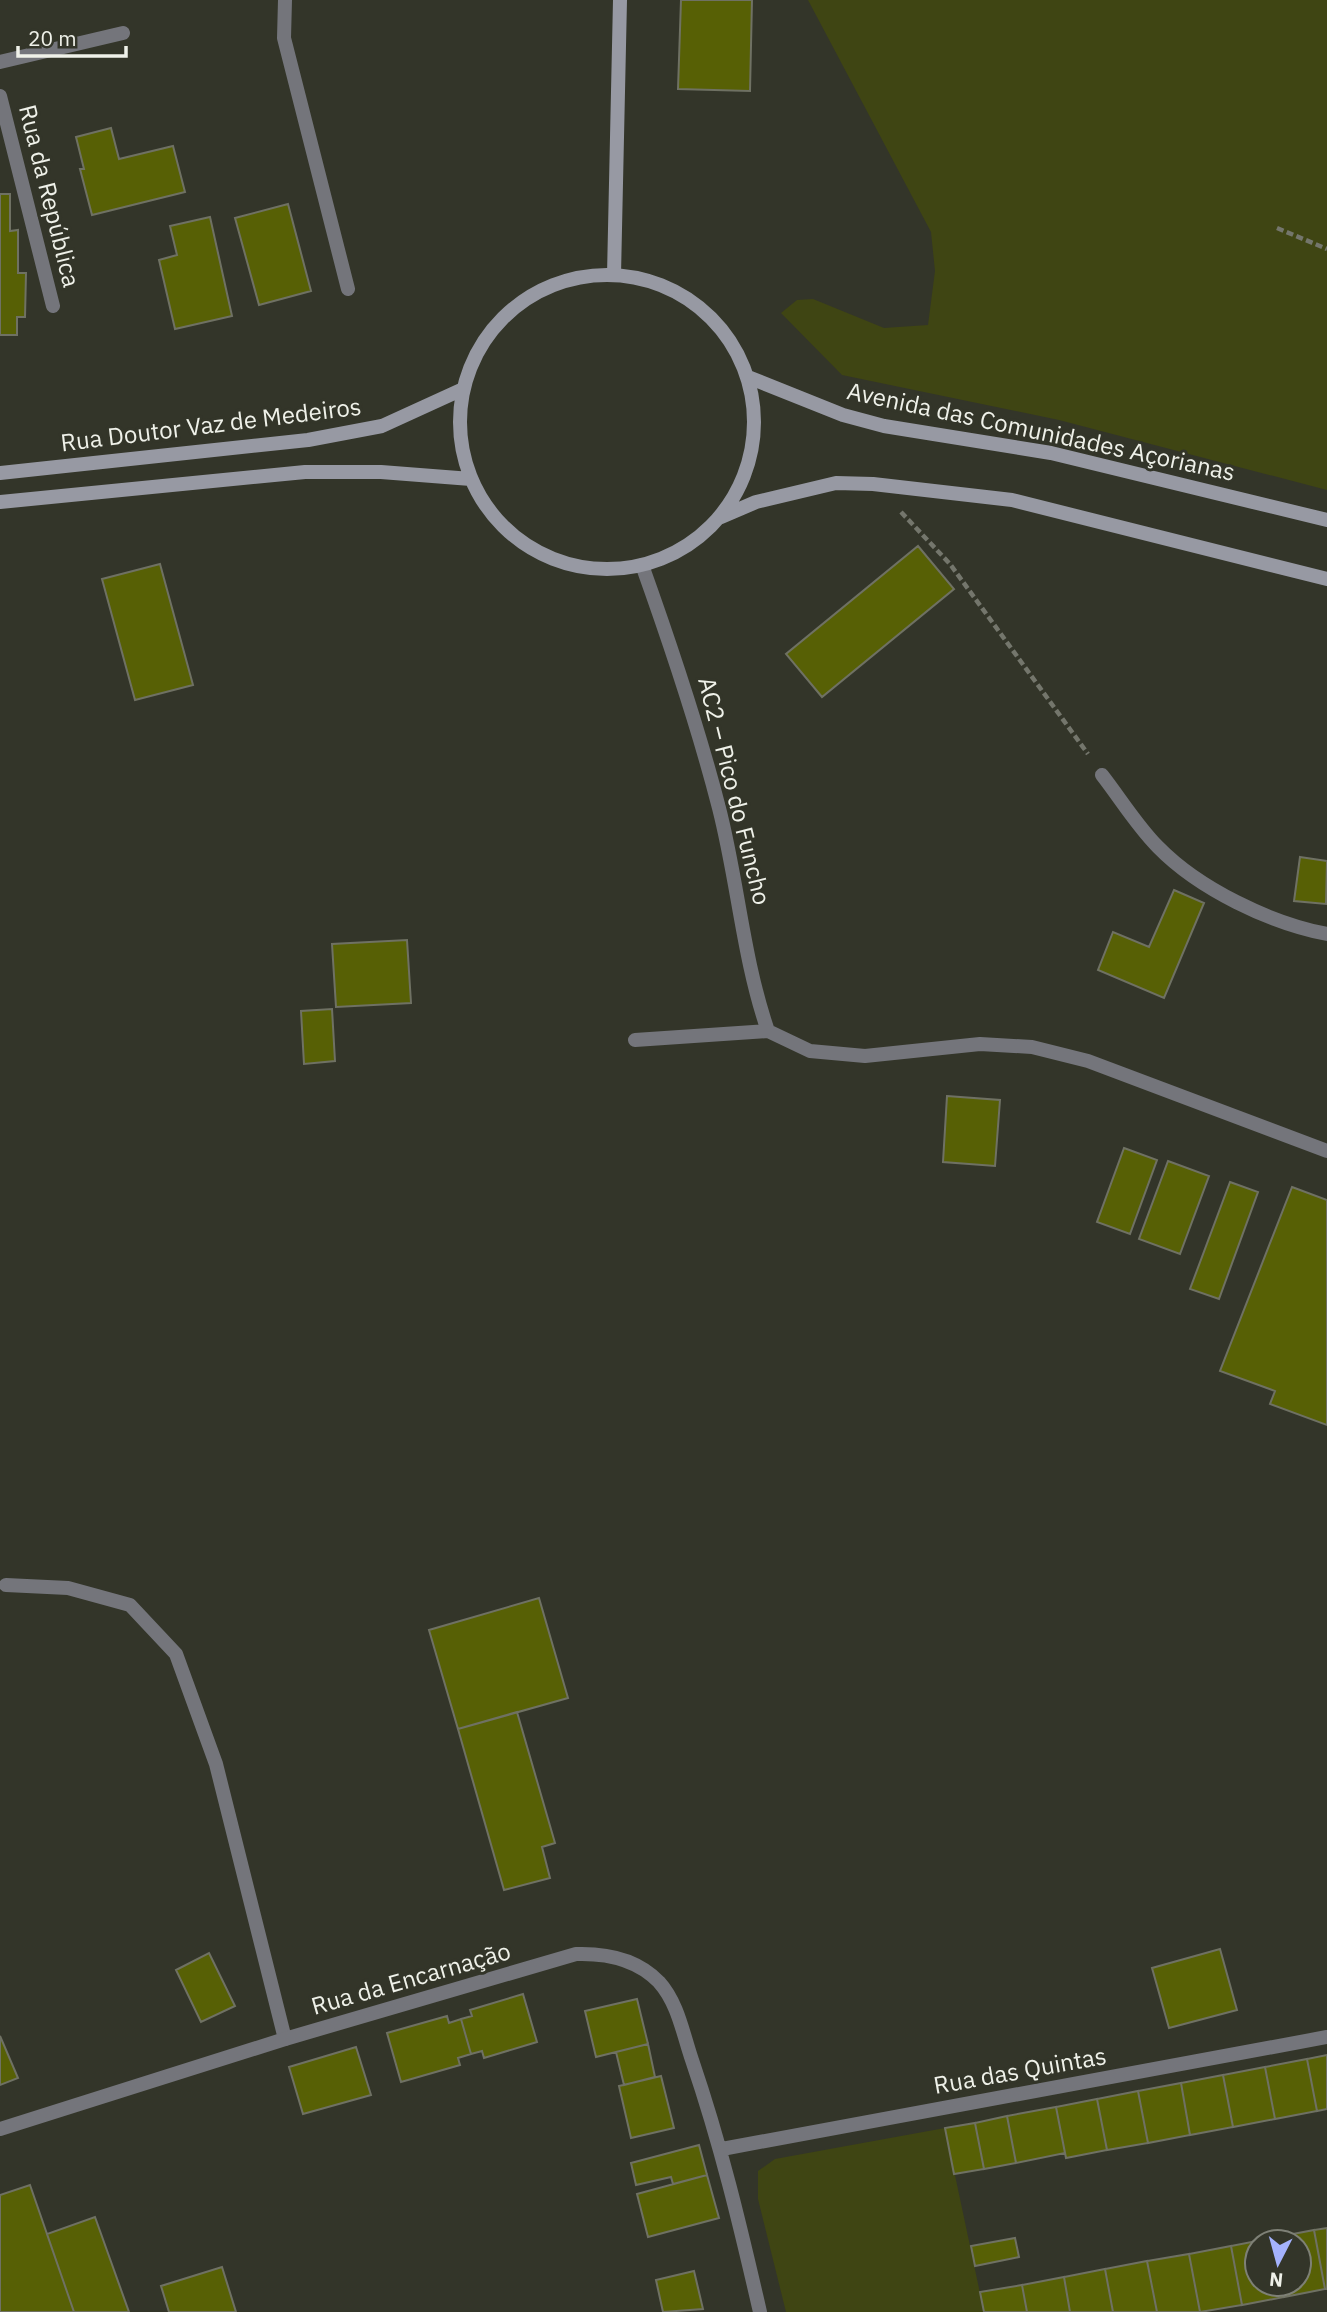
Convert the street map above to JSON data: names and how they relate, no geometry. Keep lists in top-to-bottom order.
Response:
{
  "streets": {
    "street": [
      "Rua da República",
      "Rua Doutor Vaz de Medeiros",
      "Avenida das Comunidades Açorianas",
      "AC2 – Pico do Funcho",
      "Rua da Encarnação",
      "Rua das Quintas"
    ]
  },
  "crossings": [
    ["Rua da Encarnação", "Rua das Quintas"]
  ],
  "scale_bar": "20 m",
  "north": "bottom"
}
